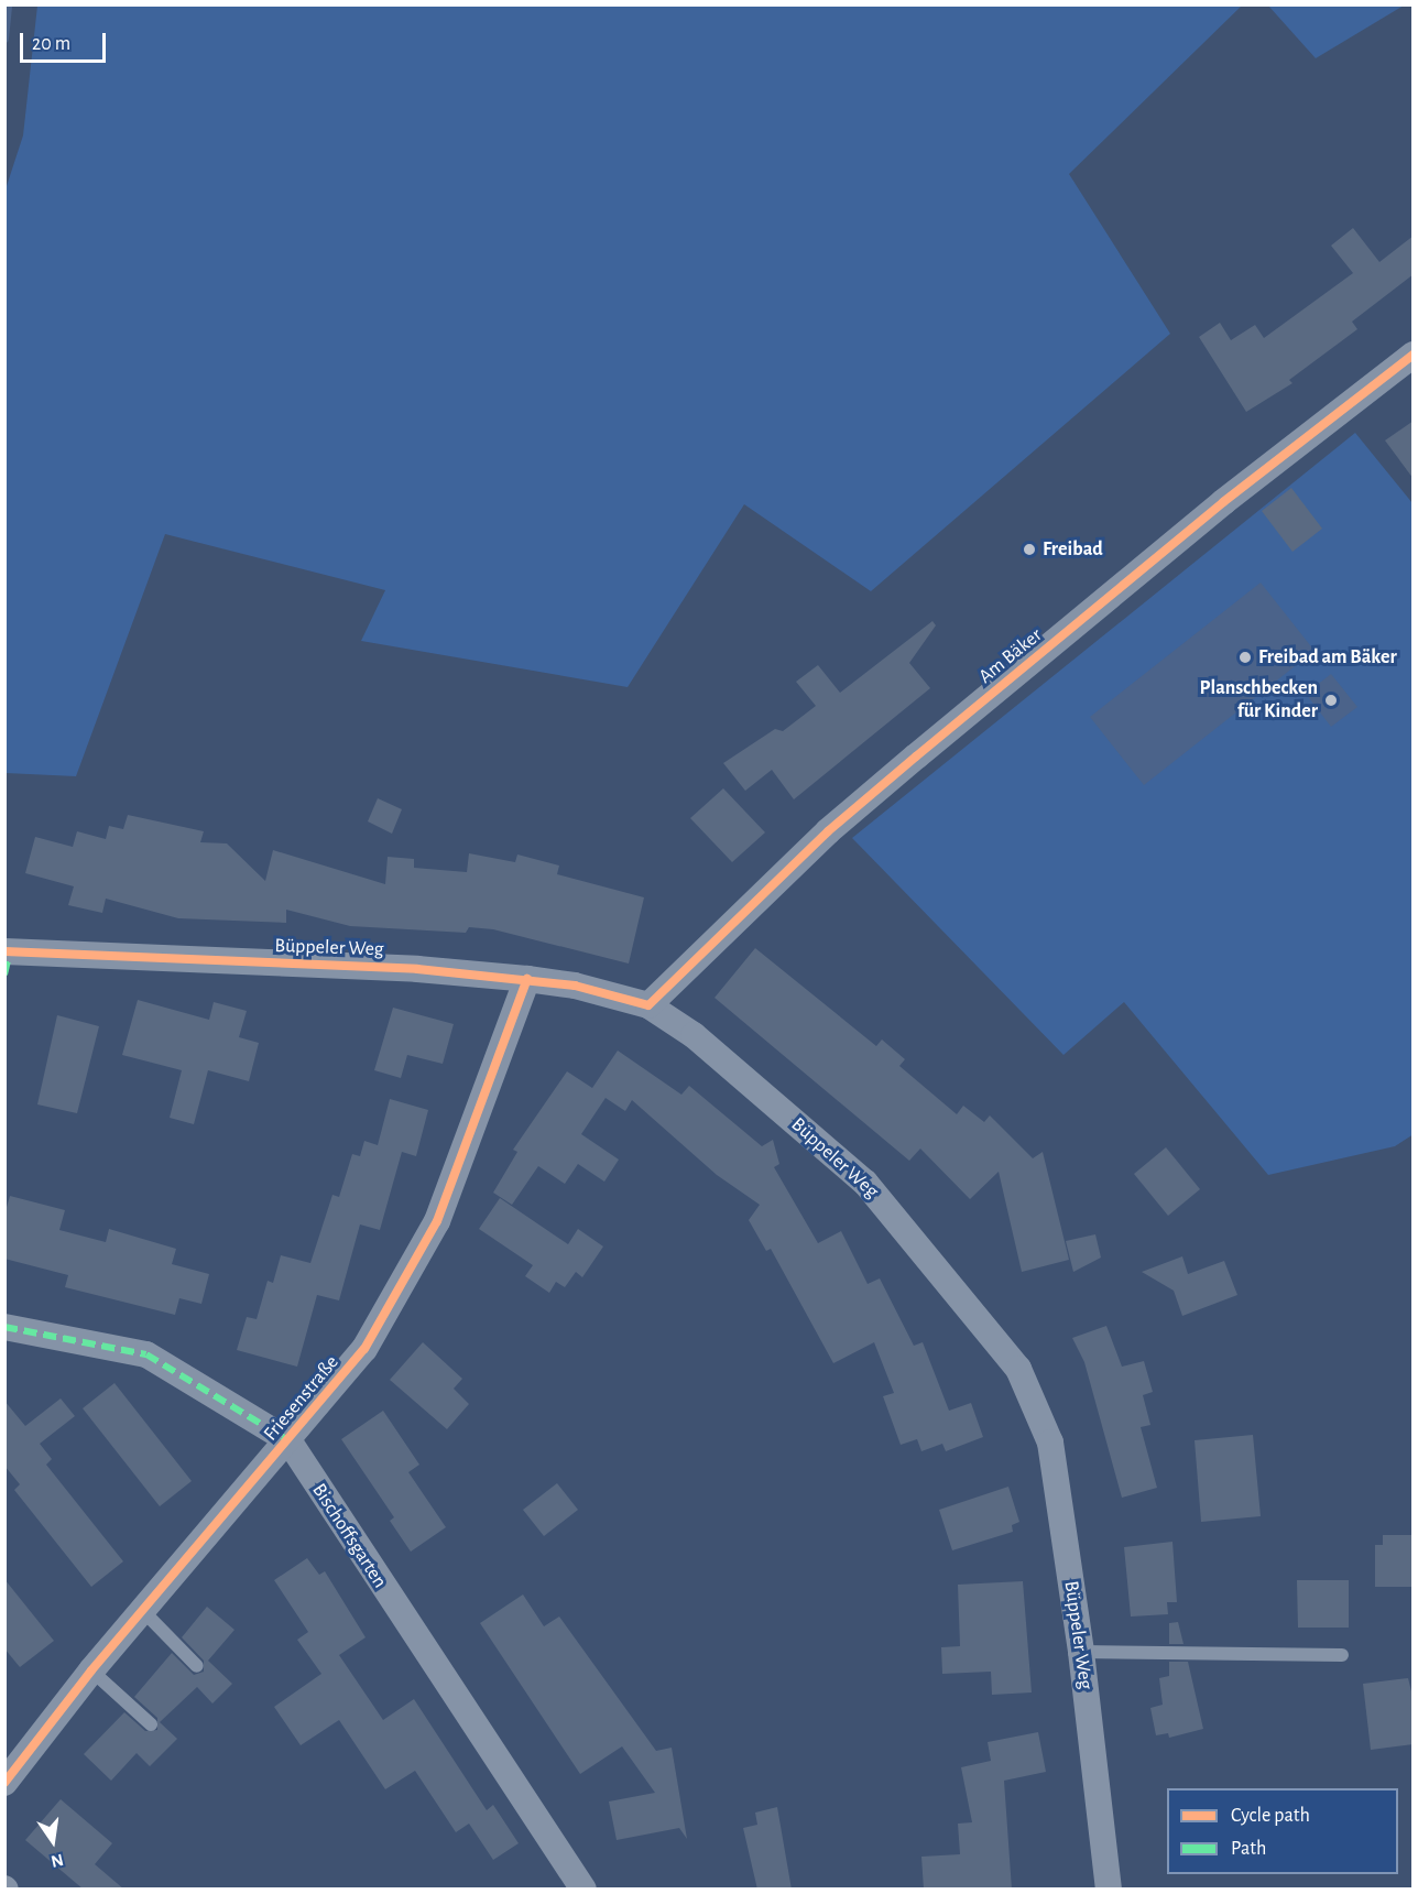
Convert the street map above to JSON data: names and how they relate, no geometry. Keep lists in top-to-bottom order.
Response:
{
  "streets": {
    "street": [
      "Am Bäker",
      "Büppeler Weg",
      "Friesenstraße",
      "Bischoffsgarten"
    ]
  },
  "crossings": [
    ["Am Bäker", "Büppeler Weg"],
    ["Büppeler Weg", "Friesenstraße"],
    ["Friesenstraße", "Bischoffsgarten"]
  ],
  "places": ["Freibad", "Freibad am Bäker", "Planschbecken für Kinder"],
  "legend": ["Cycle path", "Path"],
  "scale_bar": "20 m",
  "north": "bottom"
}
